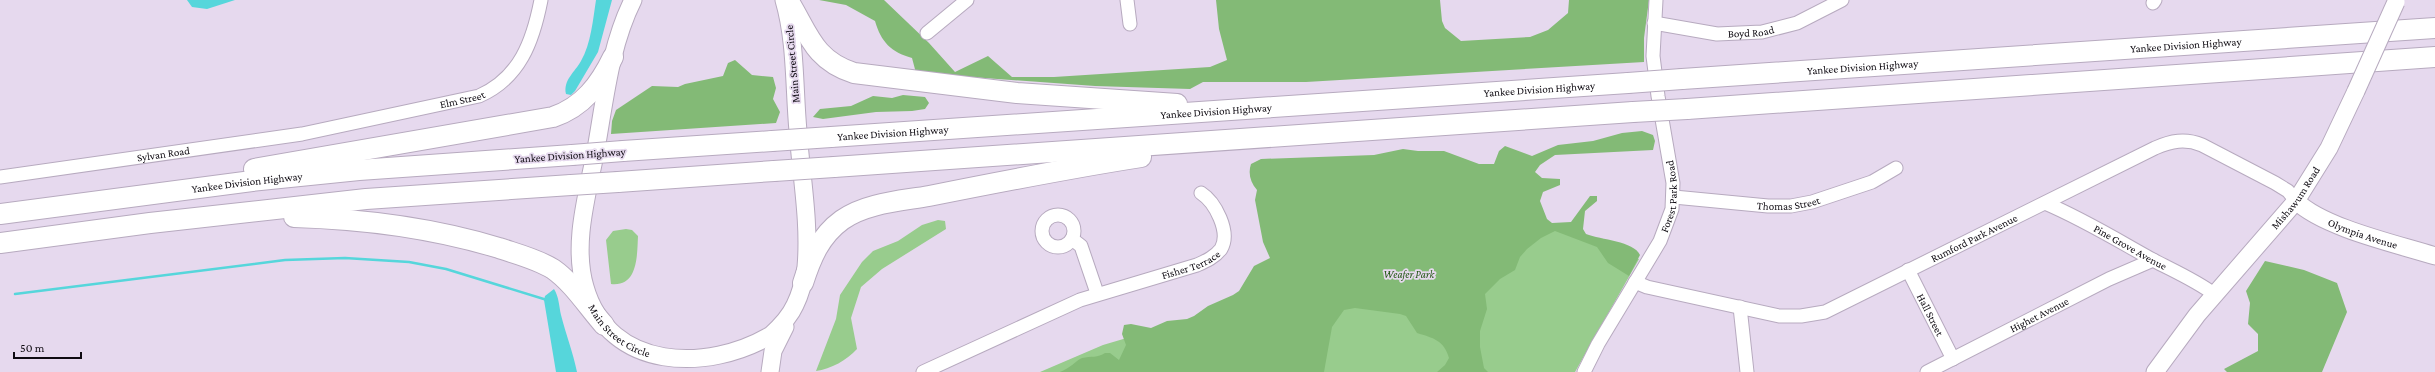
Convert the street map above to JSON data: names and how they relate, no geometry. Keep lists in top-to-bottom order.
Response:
{
  "streets": {
    "highway": ["Yankee Division Highway"],
    "main road": ["Main Street Circle", "Mishawum Road", "Olympia Avenue"],
    "street": [
      "Boyd Road",
      "Elm Street",
      "Sylvan Road",
      "Forest Park Road",
      "Thomas Street",
      "Rumford Park Avenue",
      "Pine Grove Avenue",
      "Fisher Terrace",
      "Hall Street",
      "Highet Avenue"
    ]
  },
  "crossings": [
    ["Boyd Road", "Forest Park Road"],
    ["Elm Street", "Sylvan Road"],
    ["Forest Park Road", "Thomas Street"],
    ["Forest Park Road", "Rumford Park Avenue"],
    ["Mishawum Road", "Olympia Avenue"],
    ["Mishawum Road", "Rumford Park Avenue"],
    ["Mishawum Road", "Pine Grove Avenue"],
    ["Olympia Avenue", "Rumford Park Avenue"],
    ["Rumford Park Avenue", "Pine Grove Avenue"],
    ["Rumford Park Avenue", "Hall Street"],
    ["Pine Grove Avenue", "Highet Avenue"],
    ["Hall Street", "Highet Avenue"]
  ],
  "parks": ["Weafer Park"],
  "scale_bar": "50 m"
}
